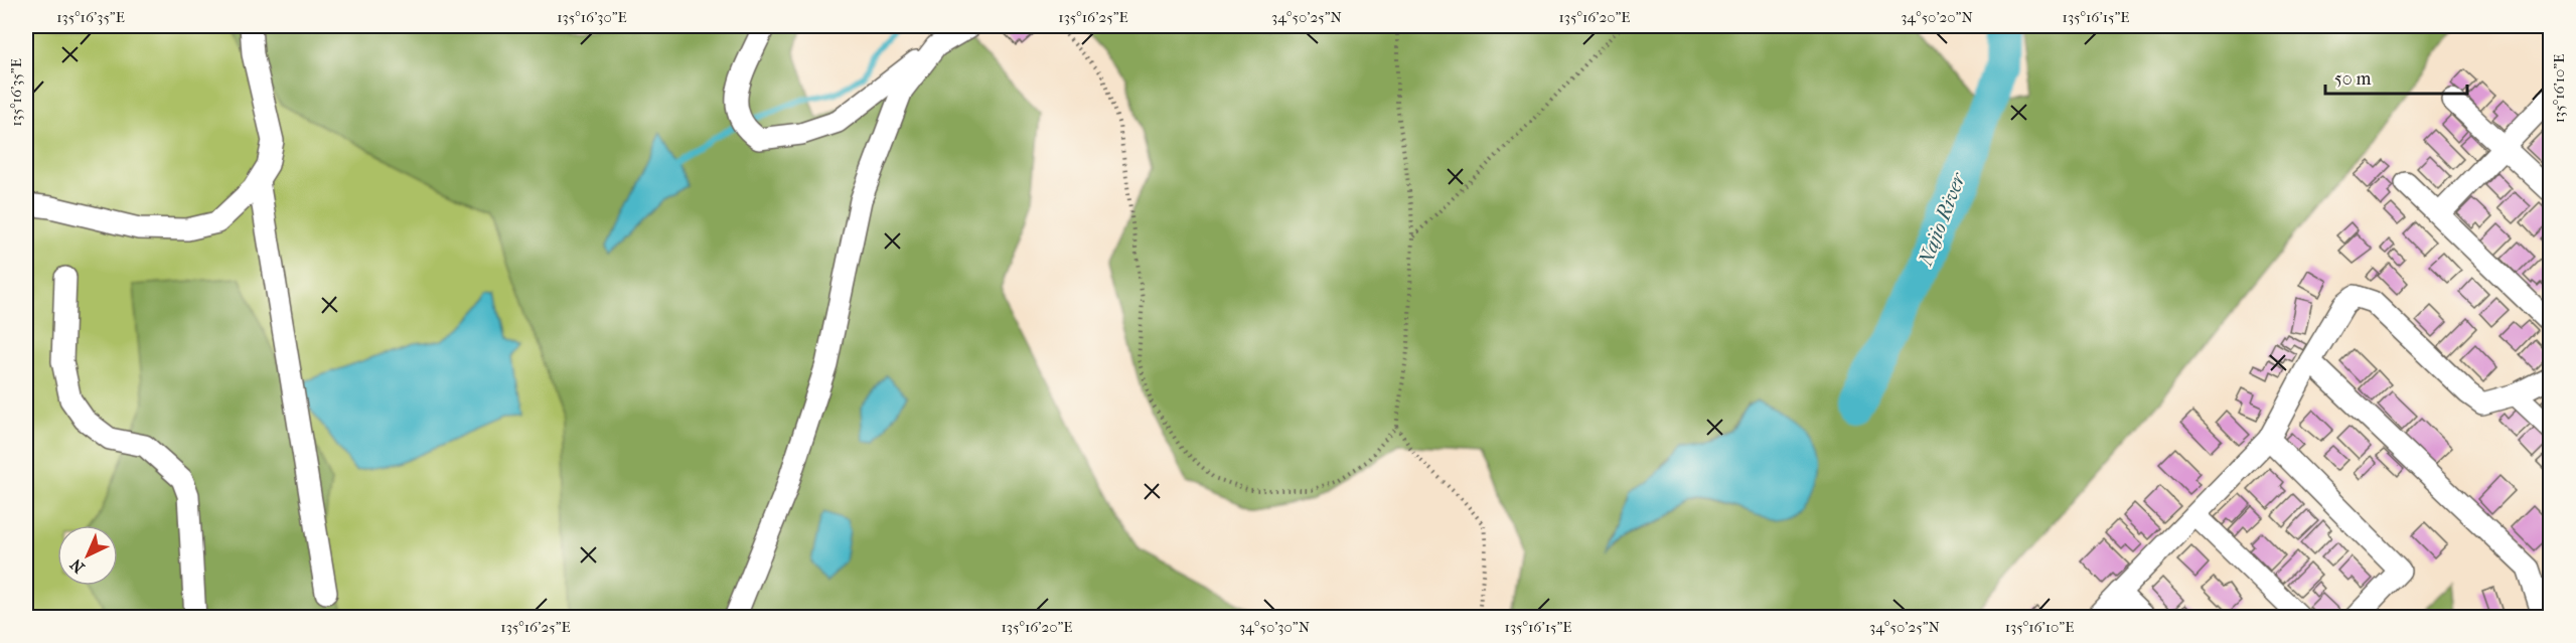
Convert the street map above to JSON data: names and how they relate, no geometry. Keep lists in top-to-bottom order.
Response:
{
  "water": ["Najio River"],
  "scale_bar": "50 m",
  "north": "bottom left",
  "coordinates": [
    "135°16'35\"E",
    "135°16'30\"E",
    "135°16'25\"E",
    "34°50'25\"N",
    "135°16'20\"E",
    "34°50'20\"N",
    "135°16'15\"E",
    "135°16'10\"E",
    "34°50'30\"N"
  ]
}
